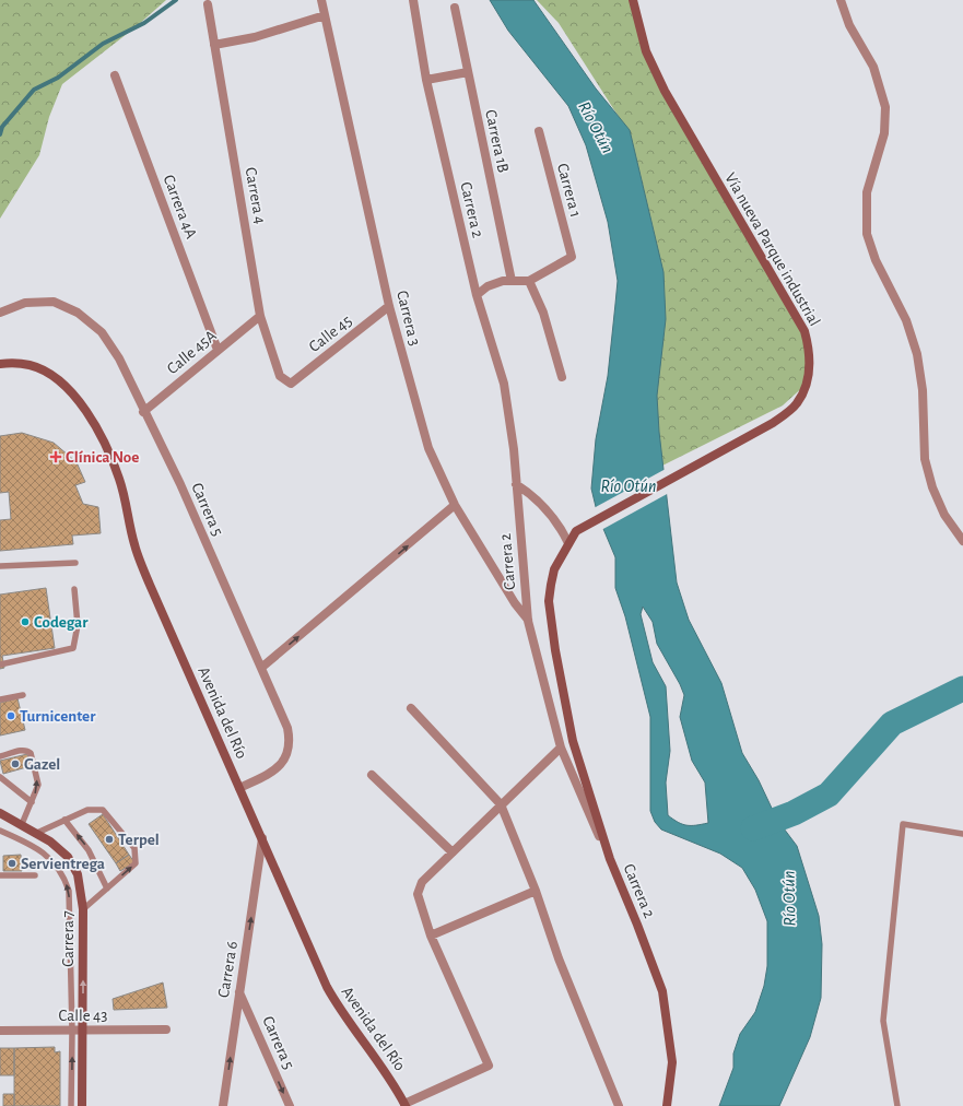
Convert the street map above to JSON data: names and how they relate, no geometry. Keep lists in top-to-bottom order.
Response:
{
  "streets": {
    "main road": [
      "Carrera 2",
      "Vía nueva Parque industrial",
      "Avenida del Río",
      "Carrera 7"
    ],
    "street": [
      "Carrera 1B",
      "Carrera 1",
      "Carrera 4",
      "Carrera 4A",
      "Carrera 3",
      "Calle 45",
      "Calle 45A",
      "Carrera 5",
      "Carrera 6",
      "Calle 43"
    ]
  },
  "crossings": [
    ["Carrera 4", "Calle 45"],
    ["Carrera 4", "Calle 45A"],
    ["Carrera 4A", "Calle 45A"],
    ["Carrera 2", "Vía nueva Parque industrial"],
    ["Carrera 2", "Carrera 3"],
    ["Carrera 3", "Calle 45"],
    ["Calle 45A", "Carrera 5"],
    ["Carrera 5", "Avenida del Río"],
    ["Carrera 5", "Carrera 6"],
    ["Avenida del Río", "Carrera 6"],
    ["Carrera 7", "Calle 43"]
  ],
  "one_way": ["Carrera 7", "Carrera 6"],
  "water": ["Río Otún"],
  "places": {
    "health": ["Clínica Noe"],
    "other": [
      "Codegar",
      "Turnicenter",
      "Gazel",
      "Terpel",
      "Servientrega"
    ]
  }
}
